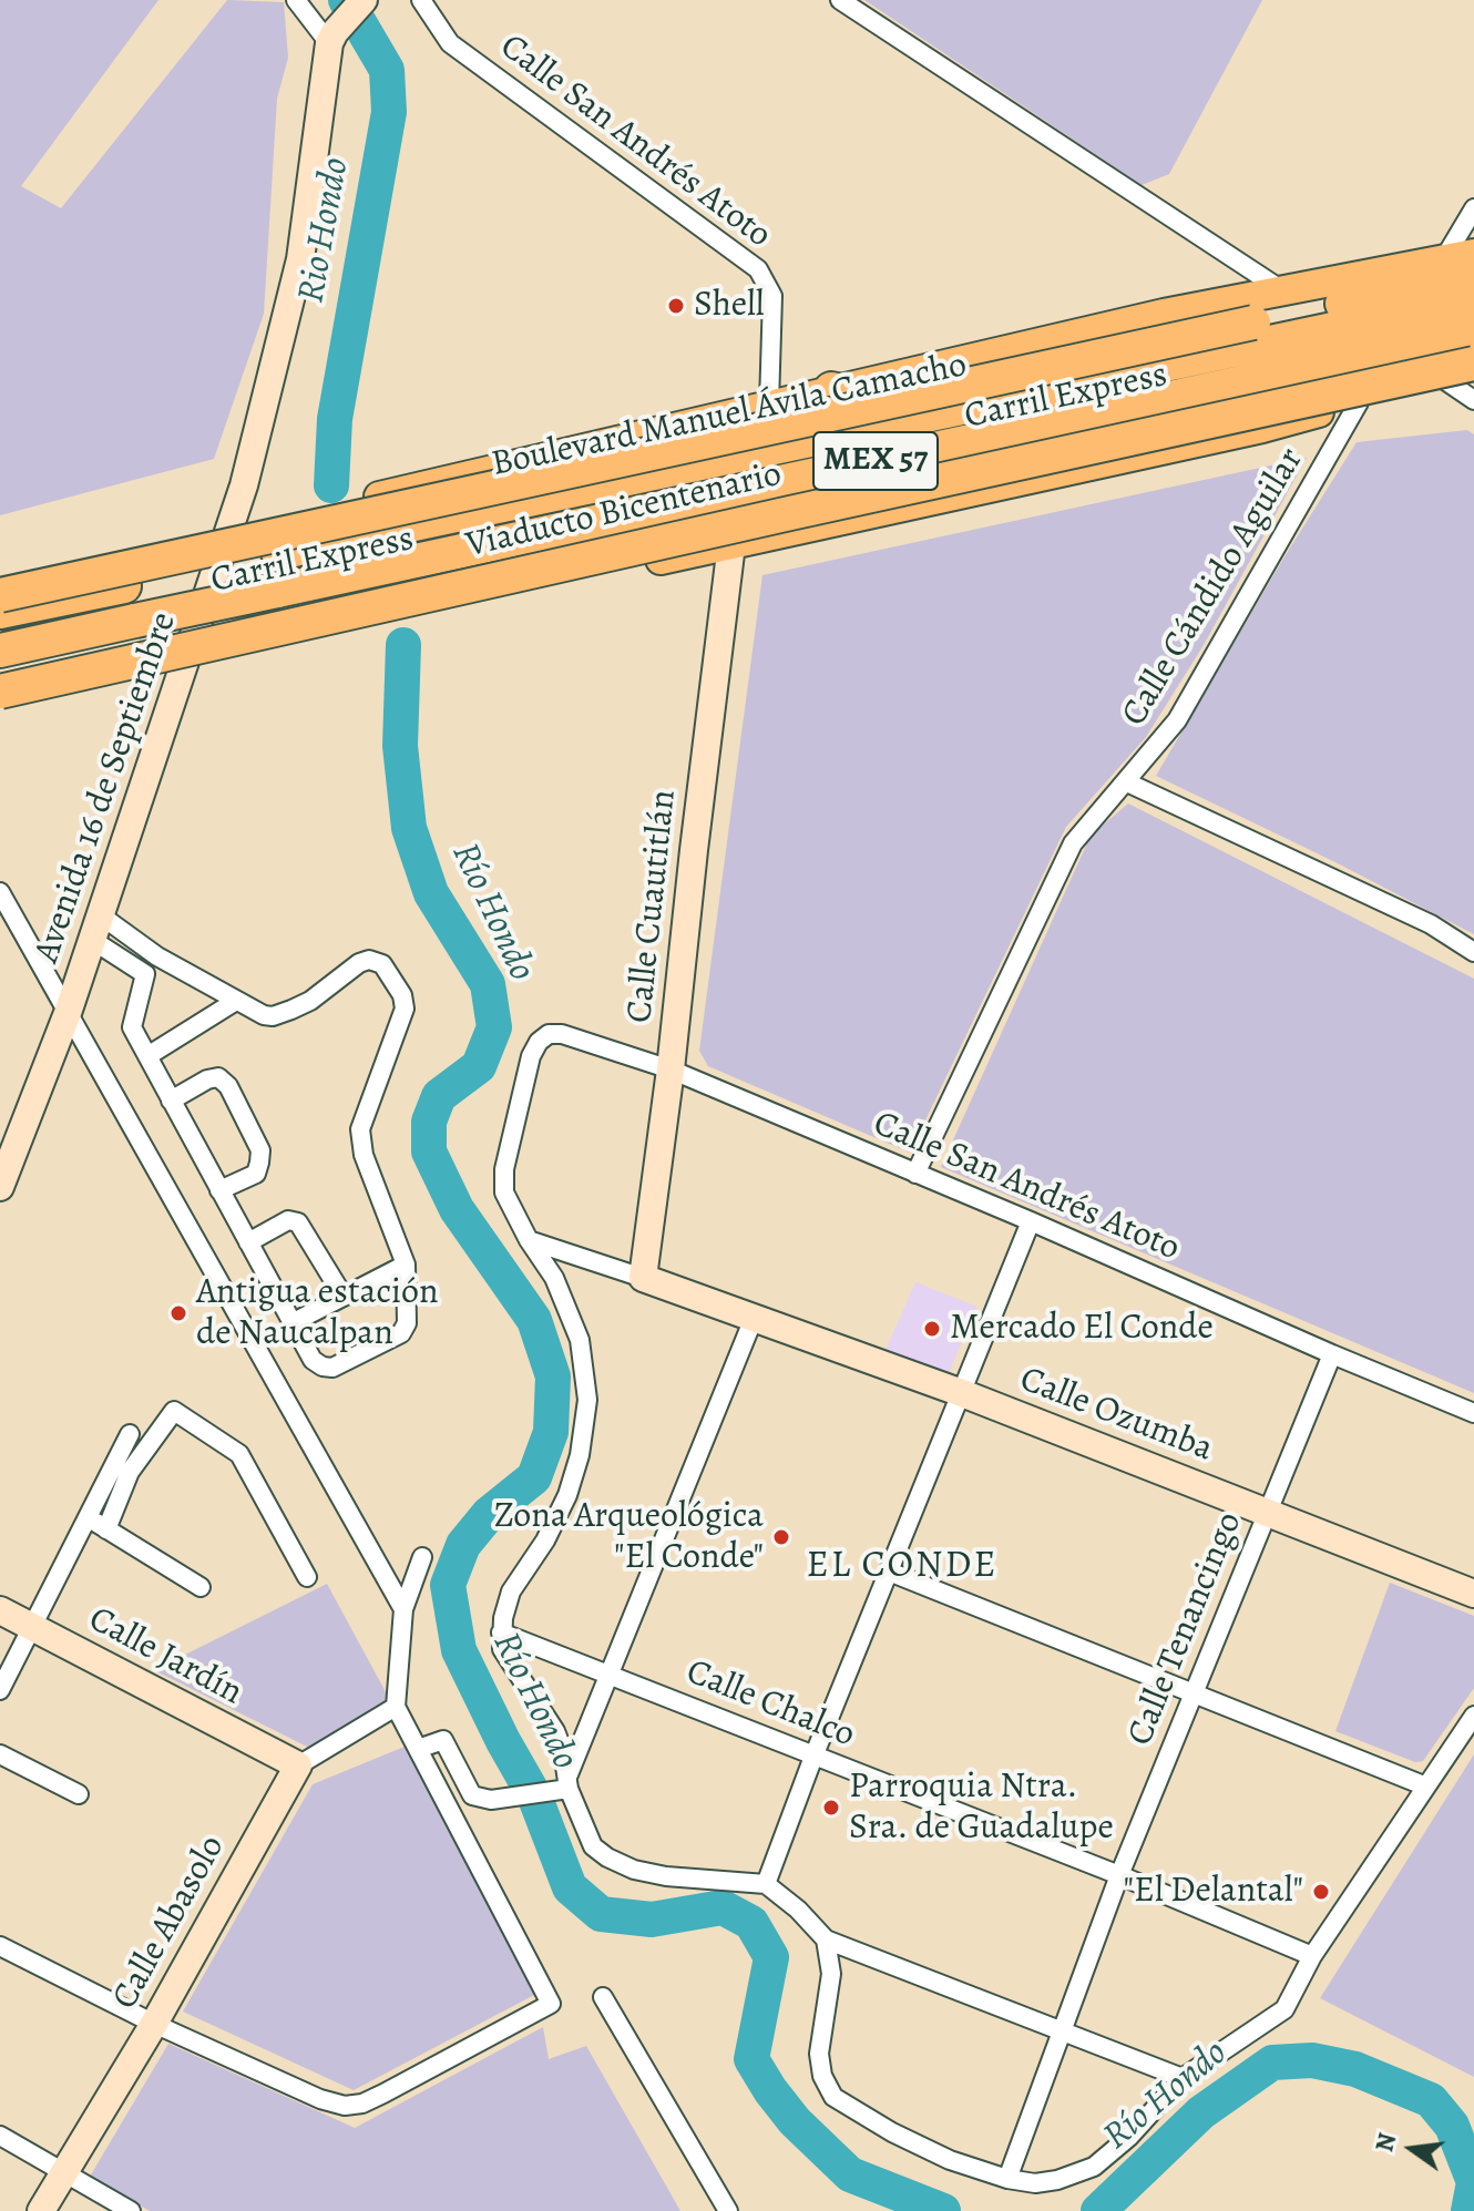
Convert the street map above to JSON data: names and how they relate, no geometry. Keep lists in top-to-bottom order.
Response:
{
  "streets": {
    "highway": [
      "Carril Express",
      "Boulevard Manuel Ávila Camacho",
      "MEX 57",
      "Viaducto Bicentenario"
    ],
    "street": [
      "Calle San Andrés Atoto",
      "Calle Cándido Aguilar",
      "Avenida 16 de Septiembre",
      "Calle Cuautitlán",
      "Calle Ozumba",
      "Calle Tenancingo",
      "Calle Jardín",
      "Calle Chalco",
      "Calle Abasolo"
    ]
  },
  "crossings": [
    ["Calle San Andrés Atoto", "Calle Cándido Aguilar"],
    ["Calle San Andrés Atoto", "Calle Cuautitlán"],
    ["Calle San Andrés Atoto", "Calle Ozumba"],
    ["Calle San Andrés Atoto", "Calle Tenancingo"],
    ["Calle Cuautitlán", "Calle Ozumba"],
    ["Calle Ozumba", "Calle Tenancingo"],
    ["Calle Tenancingo", "Calle Chalco"],
    ["Calle Jardín", "Calle Abasolo"]
  ],
  "districts": ["EL CONDE"],
  "water": ["Rio Hondo", "Río Hondo"],
  "places": [
    "Shell",
    "Antigua estación de Naucalpan",
    "Mercado El Conde",
    "Zona Arqueológica \"El Conde\"",
    "Parroquia Ntra. Sra. de Guadalupe",
    "\"El Delantal\""
  ],
  "north": "left"
}
